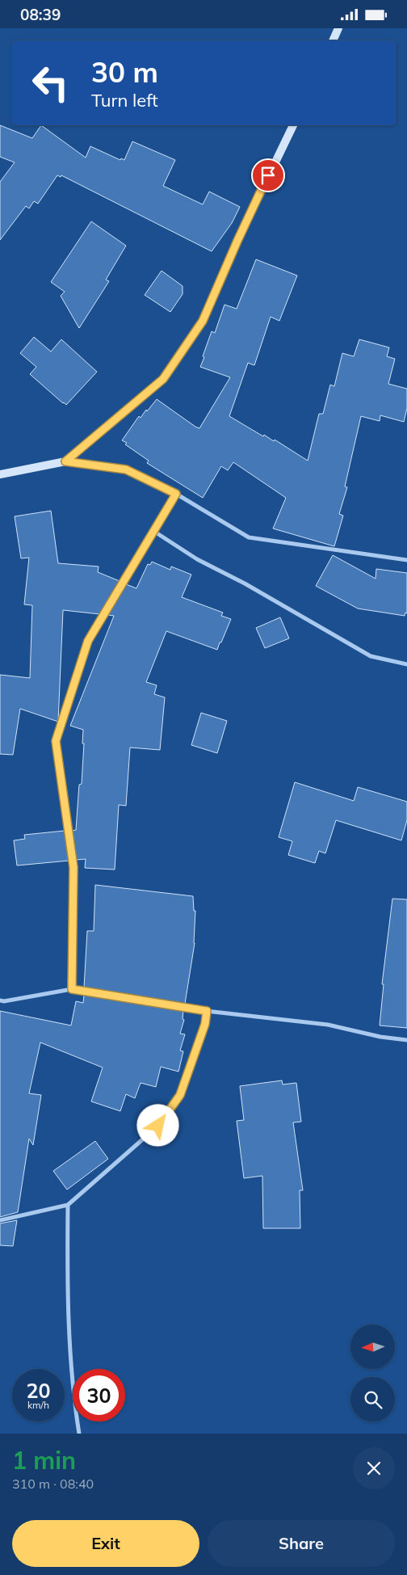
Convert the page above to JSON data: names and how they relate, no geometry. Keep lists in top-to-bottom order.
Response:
{
  "north": "left",
  "page": {
    "status": "08:39",
    "turn": ["30 m", "Turn left"],
    "speed": "20 km/h",
    "limit": "30",
    "heading": ["1 min", "310 m · 08:40"],
    "buttons": ["Exit", "Share"]
  }
}
